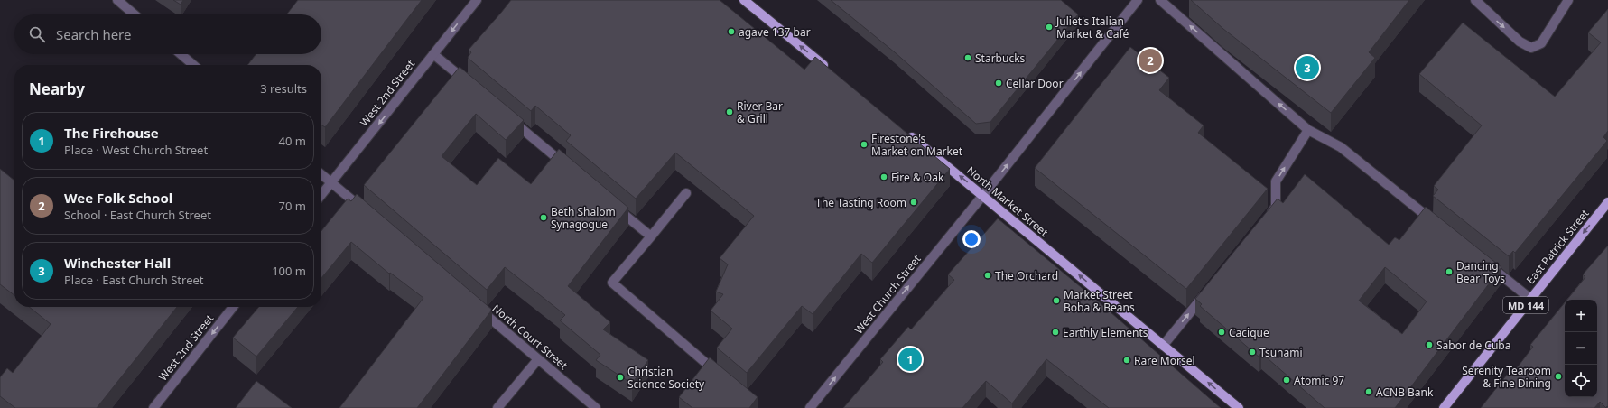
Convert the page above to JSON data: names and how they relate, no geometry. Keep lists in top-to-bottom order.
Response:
{
  "streets": {
    "main road": ["North Market Street", "East Patrick Street", "MD 144"],
    "street": ["West 2nd Street", "West Church Street", "North Court Street"]
  },
  "crossings": [
    ["North Market Street", "West Church Street"]
  ],
  "one_way": [
    "West 2nd Street",
    "North Market Street",
    "East Patrick Street",
    "West Church Street"
  ],
  "places": [
    "Juliet's Italian Market & Café",
    "agave 137 bar",
    "Starbucks",
    "Cellar Door",
    "River Bar & Grill",
    "Firestone's Market on Market",
    "Fire & Oak",
    "The Tasting Room",
    "Beth Shalom Synagogue",
    "Dancing Bear Toys",
    "The Orchard",
    "Market Street Boba & Beans",
    "Earthly Elements",
    "Cacique",
    "Sabor de Cuba",
    "Tsunami",
    "Rare Morsel",
    "Serenity Tearoom & Fine Dining",
    "Christian Science Society",
    "Atomic 97",
    "ACNB Bank"
  ],
  "page": {
    "search": "Search here",
    "pins": ["2", "3", "1"],
    "heading": ["Nearby", "3 results"],
    "list": [
      {
        "mark": "1",
        "name": "The Firehouse",
        "note": "Place · West Church Street",
        "value": "40 m"
      },
      {
        "mark": "2",
        "name": "Wee Folk School",
        "note": "School · East Church Street",
        "value": "70 m"
      },
      {
        "mark": "3",
        "name": "Winchester Hall",
        "note": "Place · East Church Street",
        "value": "100 m"
      }
    ],
    "map_buttons": ["+", "−"]
  }
}
